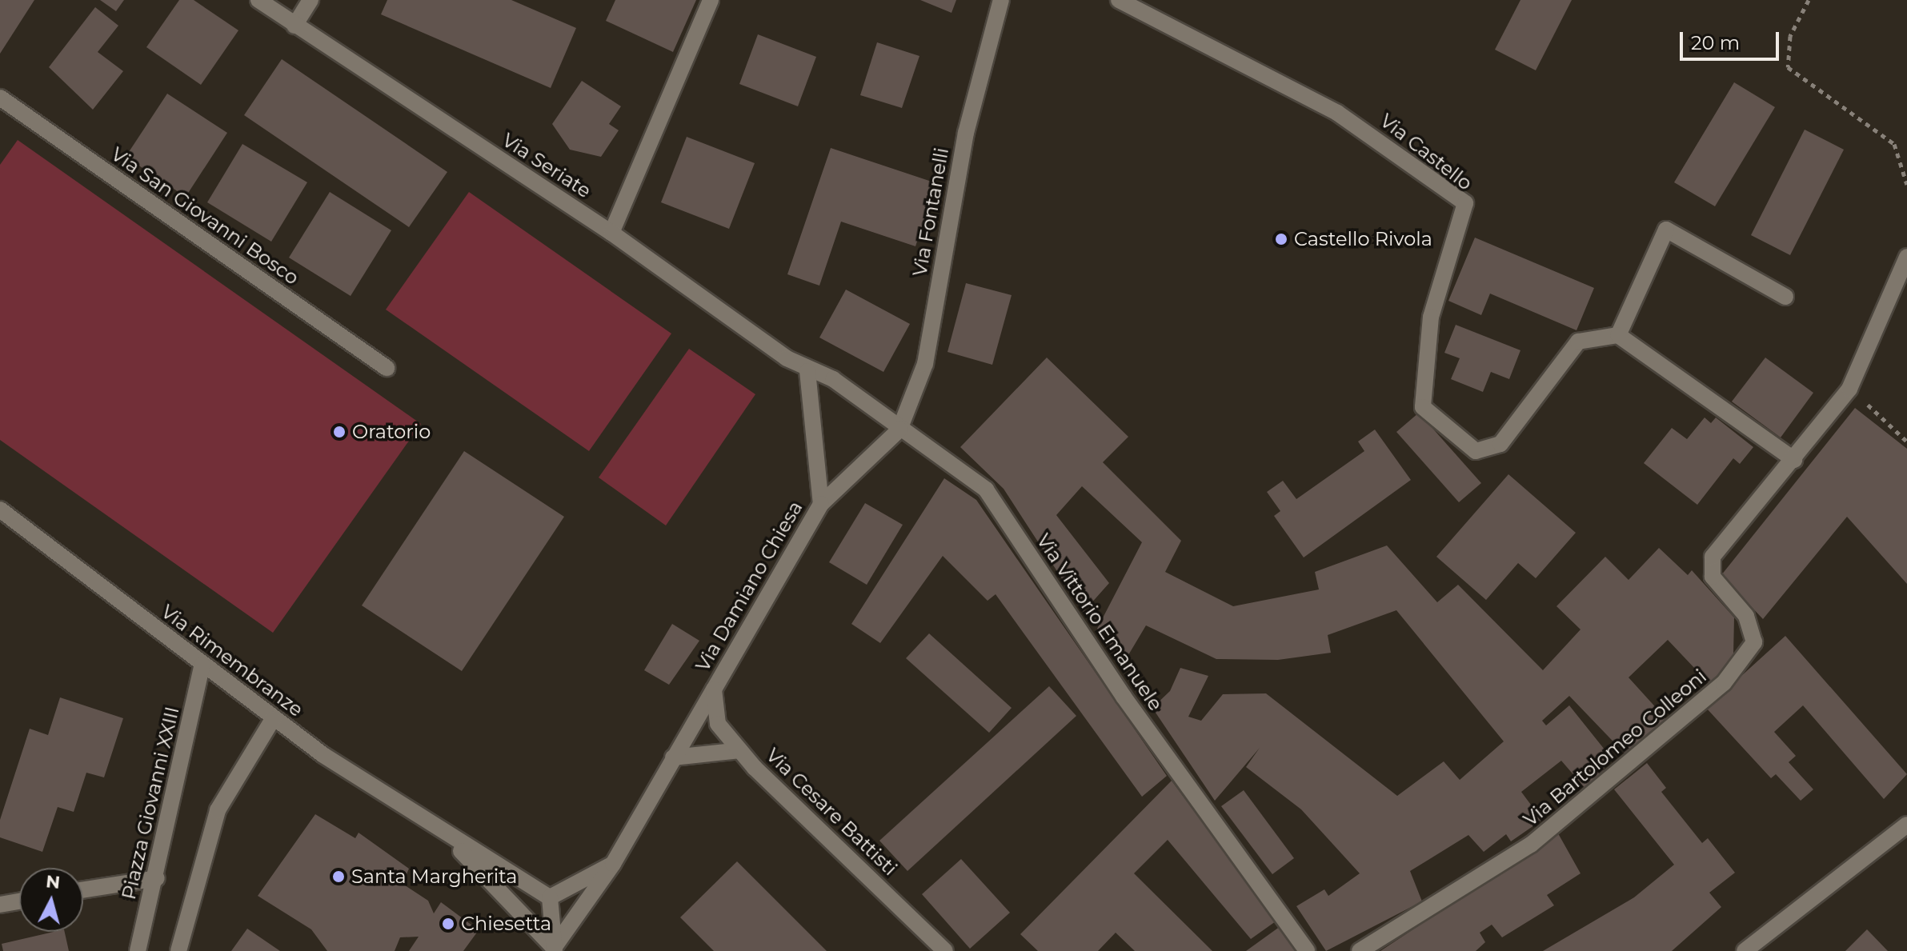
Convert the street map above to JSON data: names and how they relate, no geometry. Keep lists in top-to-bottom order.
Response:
{
  "streets": {
    "street": [
      "Via Castello",
      "Via Seriate",
      "Via Fontanelli",
      "Via San Giovanni Bosco",
      "Via Damiano Chiesa",
      "Via Vittorio Emanuele",
      "Via Rimembranze",
      "Via Bartolomeo Colleoni",
      "Piazza Giovanni XXIII",
      "Via Cesare Battisti"
    ]
  },
  "crossings": [
    ["Via Seriate", "Via Vittorio Emanuele"],
    ["Via Fontanelli", "Via Damiano Chiesa"],
    ["Via Fontanelli", "Via Vittorio Emanuele"],
    ["Via Damiano Chiesa", "Via Vittorio Emanuele"],
    ["Via Damiano Chiesa", "Via Cesare Battisti"],
    ["Via Rimembranze", "Piazza Giovanni XXIII"]
  ],
  "places": [
    "Castello Rivola",
    "Oratorio",
    "Santa Margherita",
    "Chiesetta"
  ],
  "scale_bar": "20 m",
  "north": "top"
}
